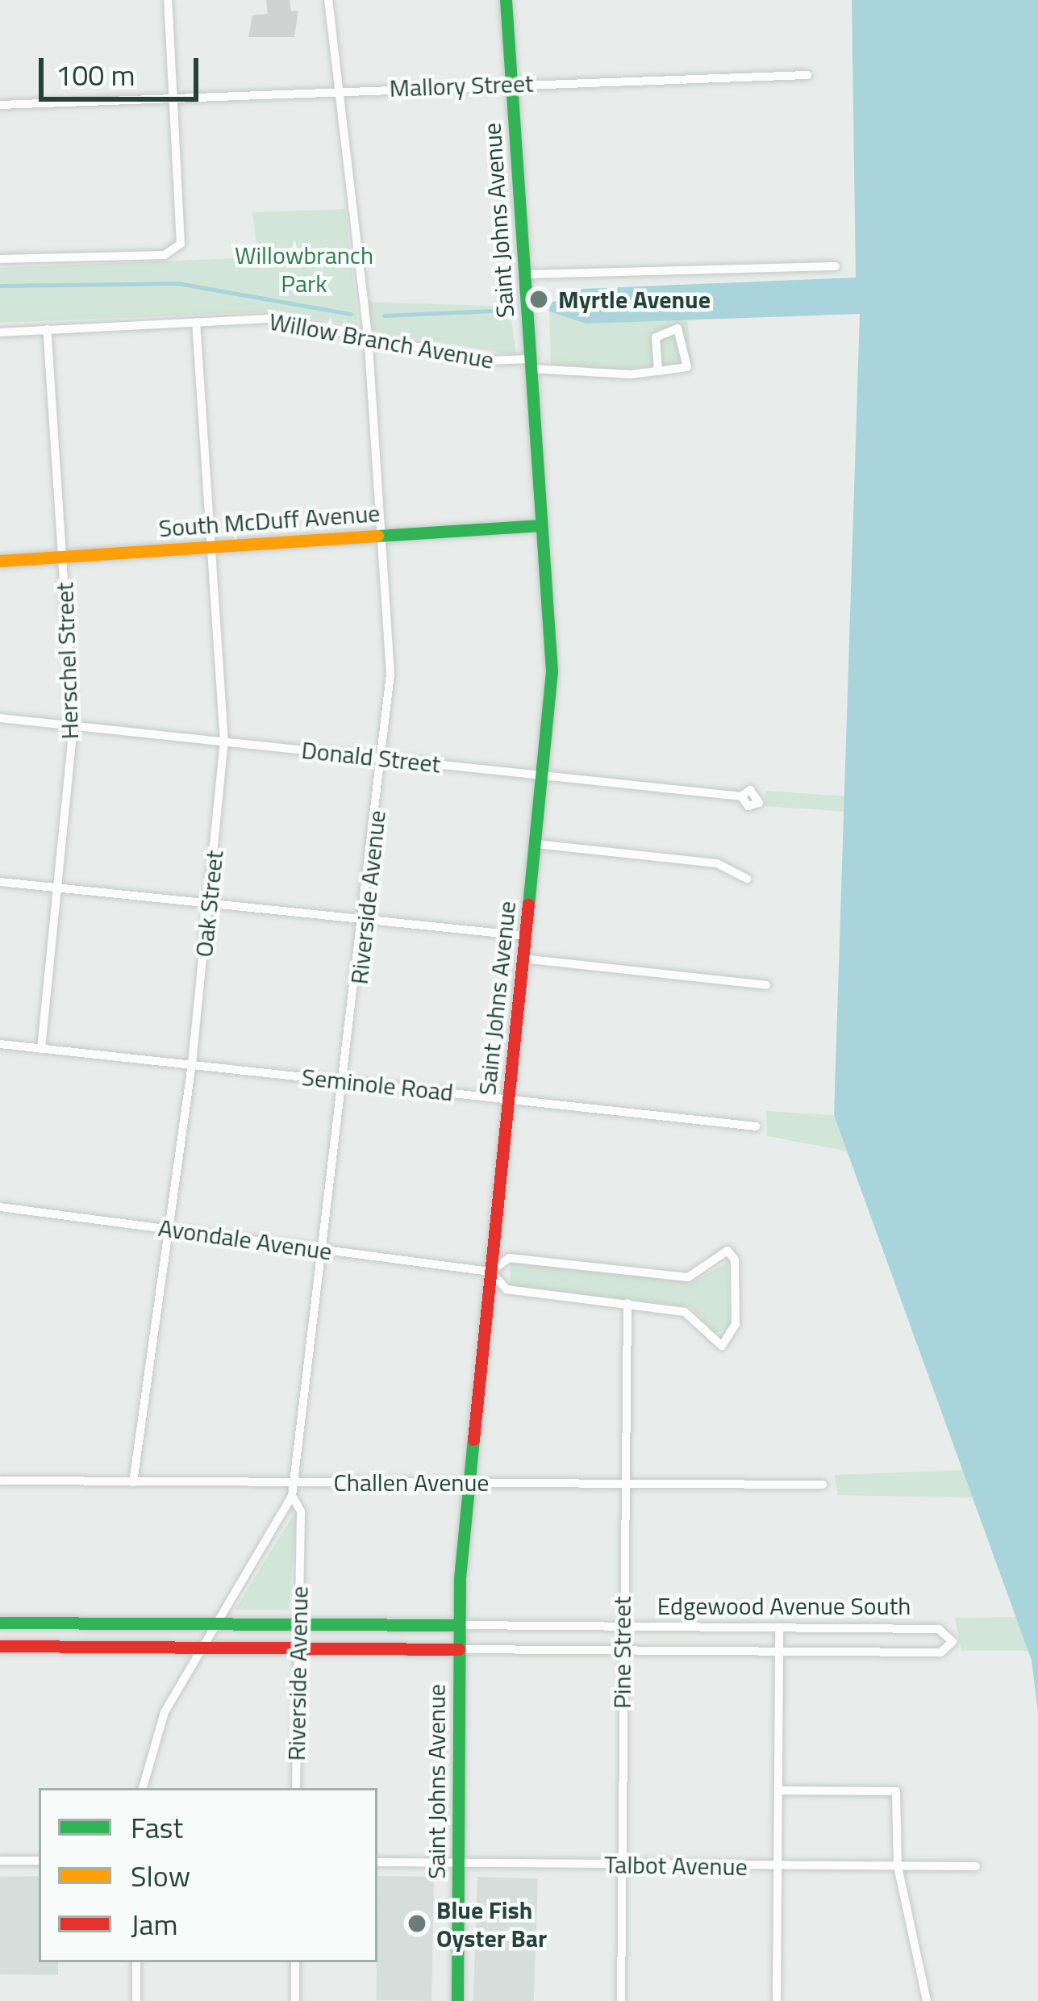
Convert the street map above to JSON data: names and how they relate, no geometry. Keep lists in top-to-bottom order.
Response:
{
  "streets": {
    "main road": ["Saint Johns Avenue", "South McDuff Avenue", "Edgewood Avenue South"],
    "street": [
      "Mallory Street",
      "Willow Branch Avenue",
      "Herschel Street",
      "Donald Street",
      "Riverside Avenue",
      "Oak Street",
      "Seminole Road",
      "Avondale Avenue",
      "Challen Avenue",
      "Pine Street",
      "Talbot Avenue"
    ]
  },
  "crossings": [
    ["Mallory Street", "Saint Johns Avenue"],
    ["Mallory Street", "Riverside Avenue"],
    ["Saint Johns Avenue", "Willow Branch Avenue"],
    ["Saint Johns Avenue", "South McDuff Avenue"],
    ["Saint Johns Avenue", "Donald Street"],
    ["Saint Johns Avenue", "Seminole Road"],
    ["Saint Johns Avenue", "Avondale Avenue"],
    ["Saint Johns Avenue", "Challen Avenue"],
    ["Saint Johns Avenue", "Edgewood Avenue South"],
    ["Saint Johns Avenue", "Talbot Avenue"],
    ["Willow Branch Avenue", "Herschel Street"],
    ["Willow Branch Avenue", "Riverside Avenue"],
    ["Willow Branch Avenue", "Oak Street"],
    ["South McDuff Avenue", "Herschel Street"],
    ["South McDuff Avenue", "Riverside Avenue"],
    ["South McDuff Avenue", "Oak Street"],
    ["Herschel Street", "Donald Street"],
    ["Herschel Street", "Seminole Road"],
    ["Donald Street", "Riverside Avenue"],
    ["Donald Street", "Oak Street"],
    ["Riverside Avenue", "Seminole Road"],
    ["Riverside Avenue", "Avondale Avenue"],
    ["Riverside Avenue", "Challen Avenue"],
    ["Riverside Avenue", "Edgewood Avenue South"],
    ["Oak Street", "Seminole Road"],
    ["Oak Street", "Avondale Avenue"],
    ["Oak Street", "Challen Avenue"],
    ["Challen Avenue", "Pine Street"],
    ["Edgewood Avenue South", "Pine Street"],
    ["Pine Street", "Talbot Avenue"]
  ],
  "parks": ["Willowbranch Park"],
  "places": ["Myrtle Avenue", "Blue Fish Oyster Bar"],
  "legend": ["Fast", "Slow", "Jam"],
  "scale_bar": "100 m"
}
